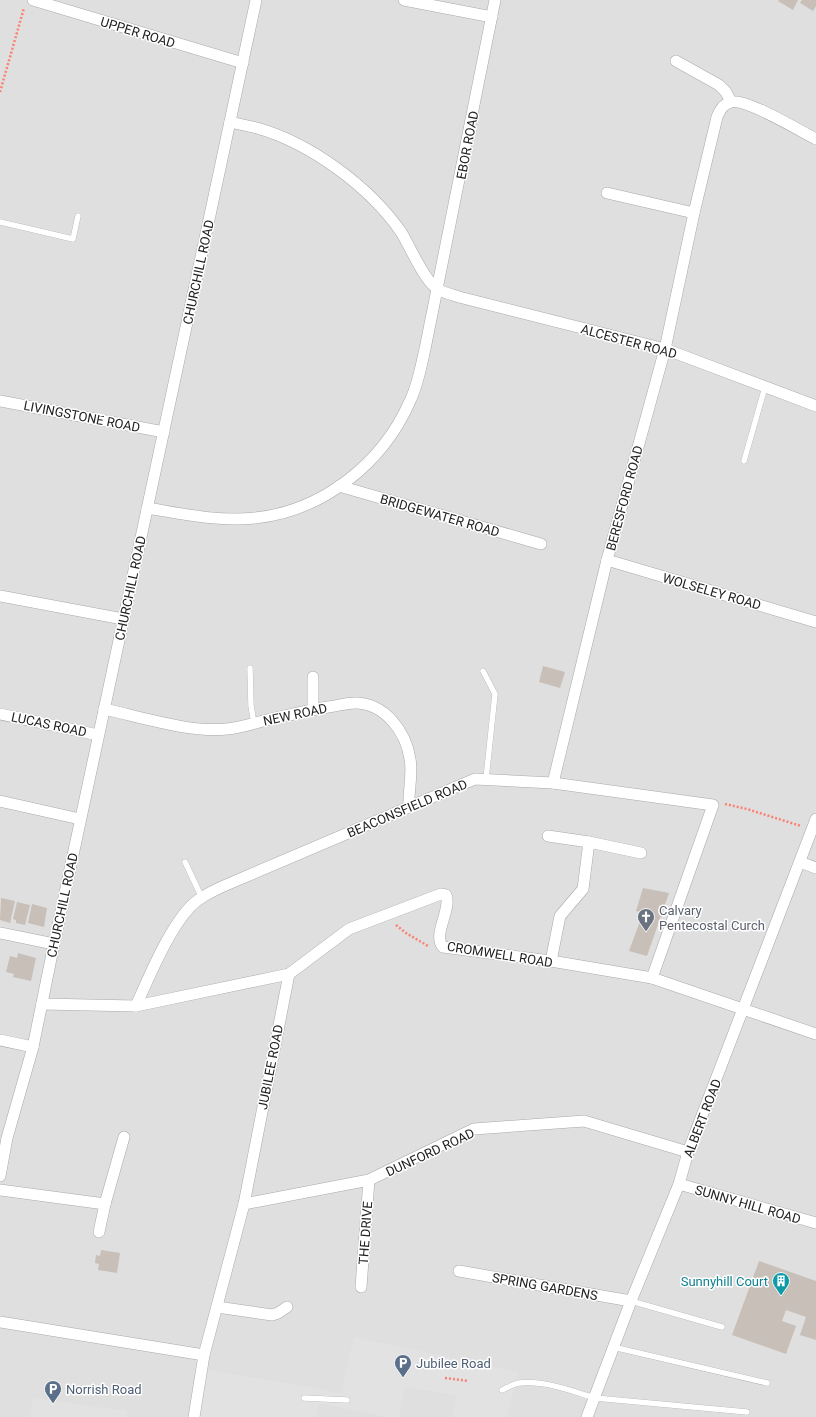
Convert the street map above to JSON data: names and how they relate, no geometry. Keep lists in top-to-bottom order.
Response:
{
  "streets": {
    "street": [
      "UPPER ROAD",
      "EBOR ROAD",
      "CHURCHILL ROAD",
      "ALCESTER ROAD",
      "LIVINGSTONE ROAD",
      "BERESFORD ROAD",
      "BRIDGEWATER ROAD",
      "WOLSELEY ROAD",
      "NEW ROAD",
      "LUCAS ROAD",
      "BEACONSFIELD ROAD",
      "CROMWELL ROAD",
      "JUBILEE ROAD",
      "ALBERT ROAD",
      "DUNFORD ROAD",
      "SUNNY HILL ROAD",
      "THE DRIVE",
      "SPRING GARDENS"
    ]
  },
  "crossings": [
    ["UPPER ROAD", "CHURCHILL ROAD"],
    ["EBOR ROAD", "CHURCHILL ROAD"],
    ["EBOR ROAD", "ALCESTER ROAD"],
    ["EBOR ROAD", "BRIDGEWATER ROAD"],
    ["CHURCHILL ROAD", "LIVINGSTONE ROAD"],
    ["CHURCHILL ROAD", "NEW ROAD"],
    ["CHURCHILL ROAD", "LUCAS ROAD"],
    ["CHURCHILL ROAD", "CROMWELL ROAD"],
    ["ALCESTER ROAD", "BERESFORD ROAD"],
    ["BERESFORD ROAD", "WOLSELEY ROAD"],
    ["BERESFORD ROAD", "BEACONSFIELD ROAD"],
    ["NEW ROAD", "BEACONSFIELD ROAD"],
    ["BEACONSFIELD ROAD", "CROMWELL ROAD"],
    ["CROMWELL ROAD", "JUBILEE ROAD"],
    ["CROMWELL ROAD", "ALBERT ROAD"],
    ["JUBILEE ROAD", "DUNFORD ROAD"],
    ["ALBERT ROAD", "DUNFORD ROAD"],
    ["ALBERT ROAD", "SUNNY HILL ROAD"],
    ["ALBERT ROAD", "SPRING GARDENS"],
    ["DUNFORD ROAD", "THE DRIVE"]
  ],
  "places": {
    "church": ["Calvary Pentecostal Curch"],
    "building": ["Sunnyhill Court"],
    "parking": ["Jubilee Road", "Norrish Road"]
  }
}
